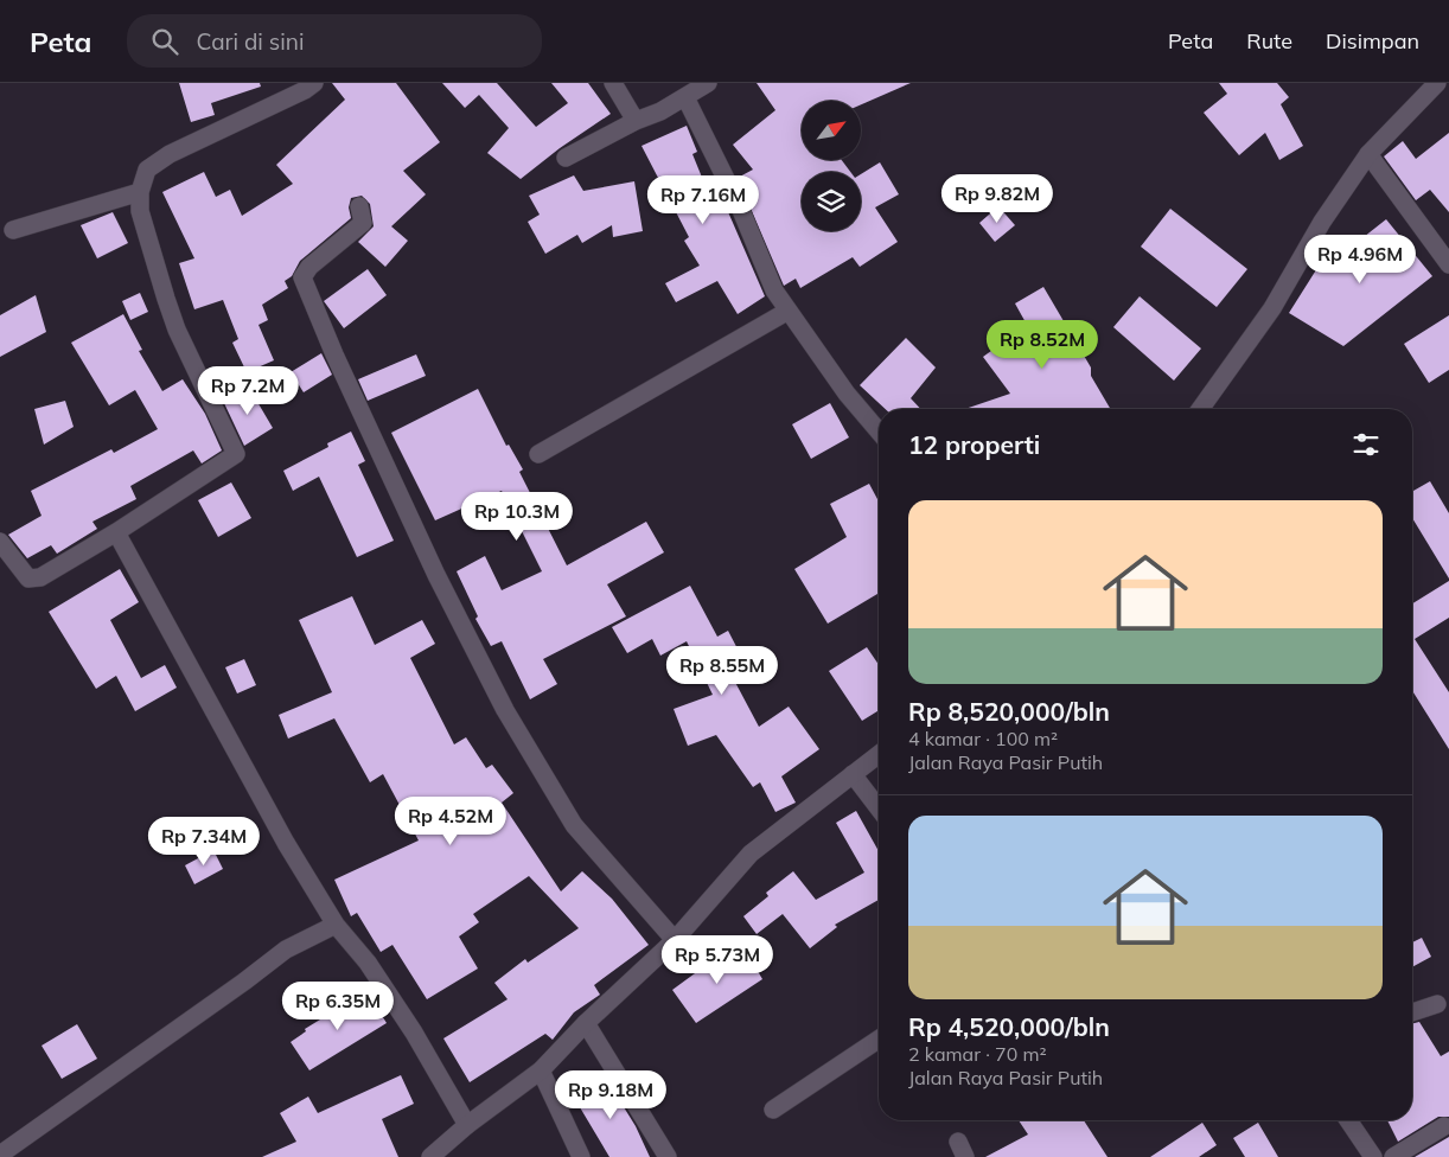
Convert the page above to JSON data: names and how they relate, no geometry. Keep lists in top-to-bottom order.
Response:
{
  "north": "top right",
  "page": {
    "header": "Peta",
    "search": "Cari di sini",
    "nav": ["Peta", "Rute", "Disimpan"],
    "price": [
      "Rp 9.82M",
      "Rp 7.16M",
      "Rp 4.96M",
      "Rp 8.52M",
      "Rp 7.2M",
      "Rp 10.3M",
      "Rp 8.55M",
      "Rp 4.52M",
      "Rp 7.34M",
      "Rp 5.73M",
      "Rp 6.35M",
      "Rp 9.18M"
    ],
    "heading": "12 properti",
    "list": [
      {
        "name": "Rp 8,520,000/bln",
        "note": "4 kamar · 100 m² · Jalan Raya Pasir Putih"
      },
      {
        "name": "Rp 4,520,000/bln",
        "note": "2 kamar · 70 m² · Jalan Raya Pasir Putih"
      }
    ]
  }
}
